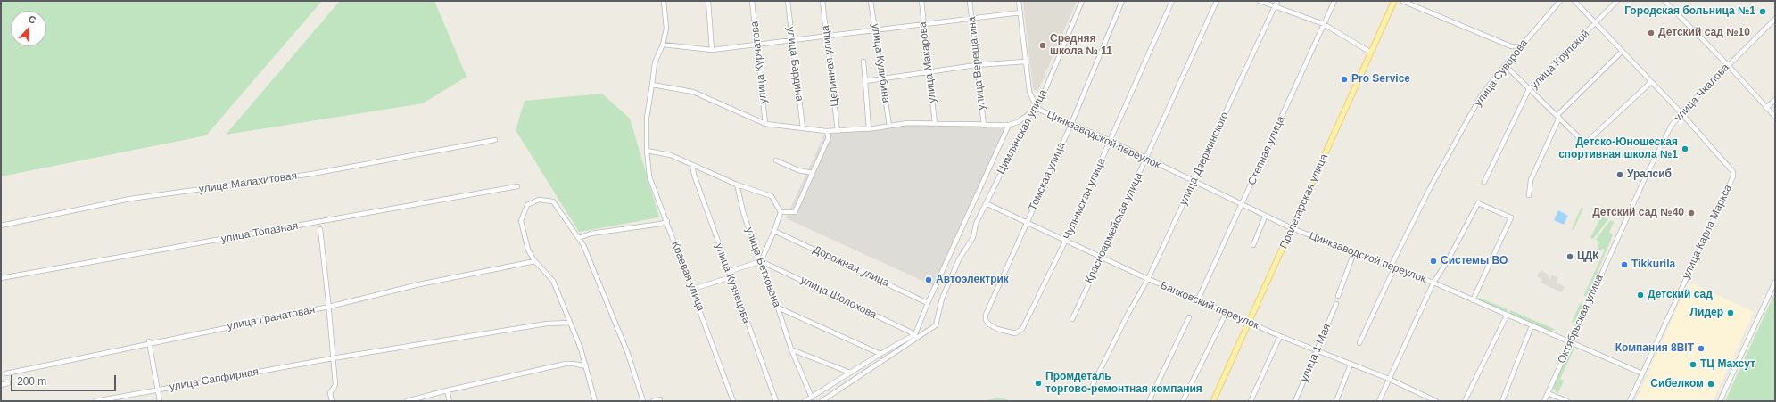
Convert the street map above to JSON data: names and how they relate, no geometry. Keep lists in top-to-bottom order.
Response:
{
  "streets": {
    "main road": ["Пролетарская улица"],
    "street": [
      "улица Крупской",
      "улица Курчатова",
      "улица Макарова",
      "улица Кулибина",
      "улица Верещагина",
      "улица Бардина",
      "Целинная улица",
      "улица Суворова",
      "улица Чкалова",
      "Цимлянская улица",
      "Цинкзаводской переулок",
      "Степная улица",
      "улица Дзержинского",
      "Томская улица",
      "улица Малахитовая",
      "Чулымская улица",
      "Красноармейская улица",
      "улица Карла Маркса",
      "улица Топазная",
      "Дорожная улица",
      "улица Бетховена",
      "Краевая улица",
      "улица Кузнецова",
      "улица Шолохова",
      "Банковский переулок",
      "улица Гранатовая",
      "Октябрьская улица",
      "улица 1 Мая",
      "улица Сапфирная"
    ]
  },
  "crossings": [
    ["улица Суворова", "Цинкзаводской переулок"],
    ["улица Чкалова", "улица Карла Маркса"],
    ["улица Чкалова", "Октябрьская улица"],
    ["Цимлянская улица", "Цинкзаводской переулок"],
    ["Цимлянская улица", "Банковский переулок"],
    ["Цинкзаводской переулок", "Степная улица"],
    ["Цинкзаводской переулок", "улица Дзержинского"],
    ["Цинкзаводской переулок", "Томская улица"],
    ["Цинкзаводской переулок", "Чулымская улица"],
    ["Цинкзаводской переулок", "Пролетарская улица"],
    ["Цинкзаводской переулок", "Красноармейская улица"],
    ["Цинкзаводской переулок", "улица Карла Маркса"],
    ["Цинкзаводской переулок", "Октябрьская улица"],
    ["Степная улица", "Банковский переулок"],
    ["улица Дзержинского", "Банковский переулок"],
    ["Томская улица", "Чулымская улица"],
    ["Томская улица", "Банковский переулок"],
    ["Чулымская улица", "Банковский переулок"],
    ["Пролетарская улица", "Банковский переулок"],
    ["Красноармейская улица", "Банковский переулок"],
    ["улица Бетховена", "улица Шолохова"],
    ["Банковский переулок", "улица 1 Мая"]
  ],
  "places": [
    "Городская больница №1",
    "Детский сад №10",
    "Средняя школа № 11",
    "Pro Service",
    "Детско-Юношеская спортивная школа №1",
    "Уралсиб",
    "Детский сад №40",
    "ЦДК",
    "Системы ВО",
    "Tikkurila",
    "Автоэлектрик",
    "Детский сад",
    "Лидер",
    "Компания 8BIT",
    "ТЦ Махсут",
    "Промдеталь торгово-ремонтная компания",
    "Сибелком"
  ],
  "scale_bar": "200 m",
  "north": "top"
}
